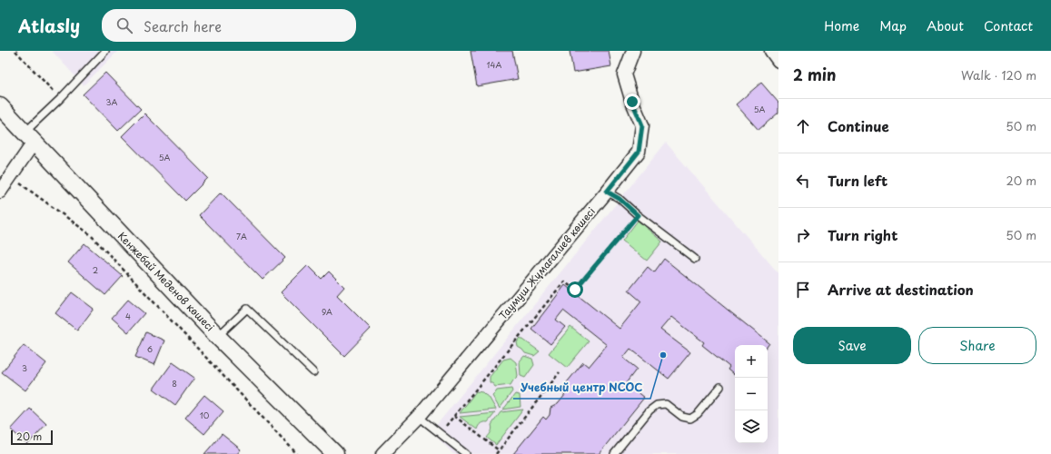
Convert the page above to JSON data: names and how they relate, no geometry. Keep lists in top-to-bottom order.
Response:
{
  "streets": {
    "street": ["Таумуш Жұмағалиев көшесі", "Кенжебай Меденов көшесі"]
  },
  "places": ["Учебный центр NCOC"],
  "house_numbers": [
    "14А",
    "3А",
    "5А",
    "5А",
    "7А",
    "2",
    "9А",
    "4",
    "6",
    "3",
    "8",
    "10"
  ],
  "scale_bar": "20 m",
  "page": {
    "header": "Atlasly",
    "search": "Search here",
    "nav": [
      "Home",
      "Map",
      "About",
      "Contact"
    ],
    "heading": ["2 min", "Walk · 120 m"],
    "list": [
      ["Continue", "50 m"],
      ["Turn left", "20 m"],
      ["Turn right", "50 m"],
      "Arrive at destination"
    ],
    "buttons": ["Save", "Share"],
    "map_buttons": ["+", "−"],
    "scale": "20 m"
  }
}
